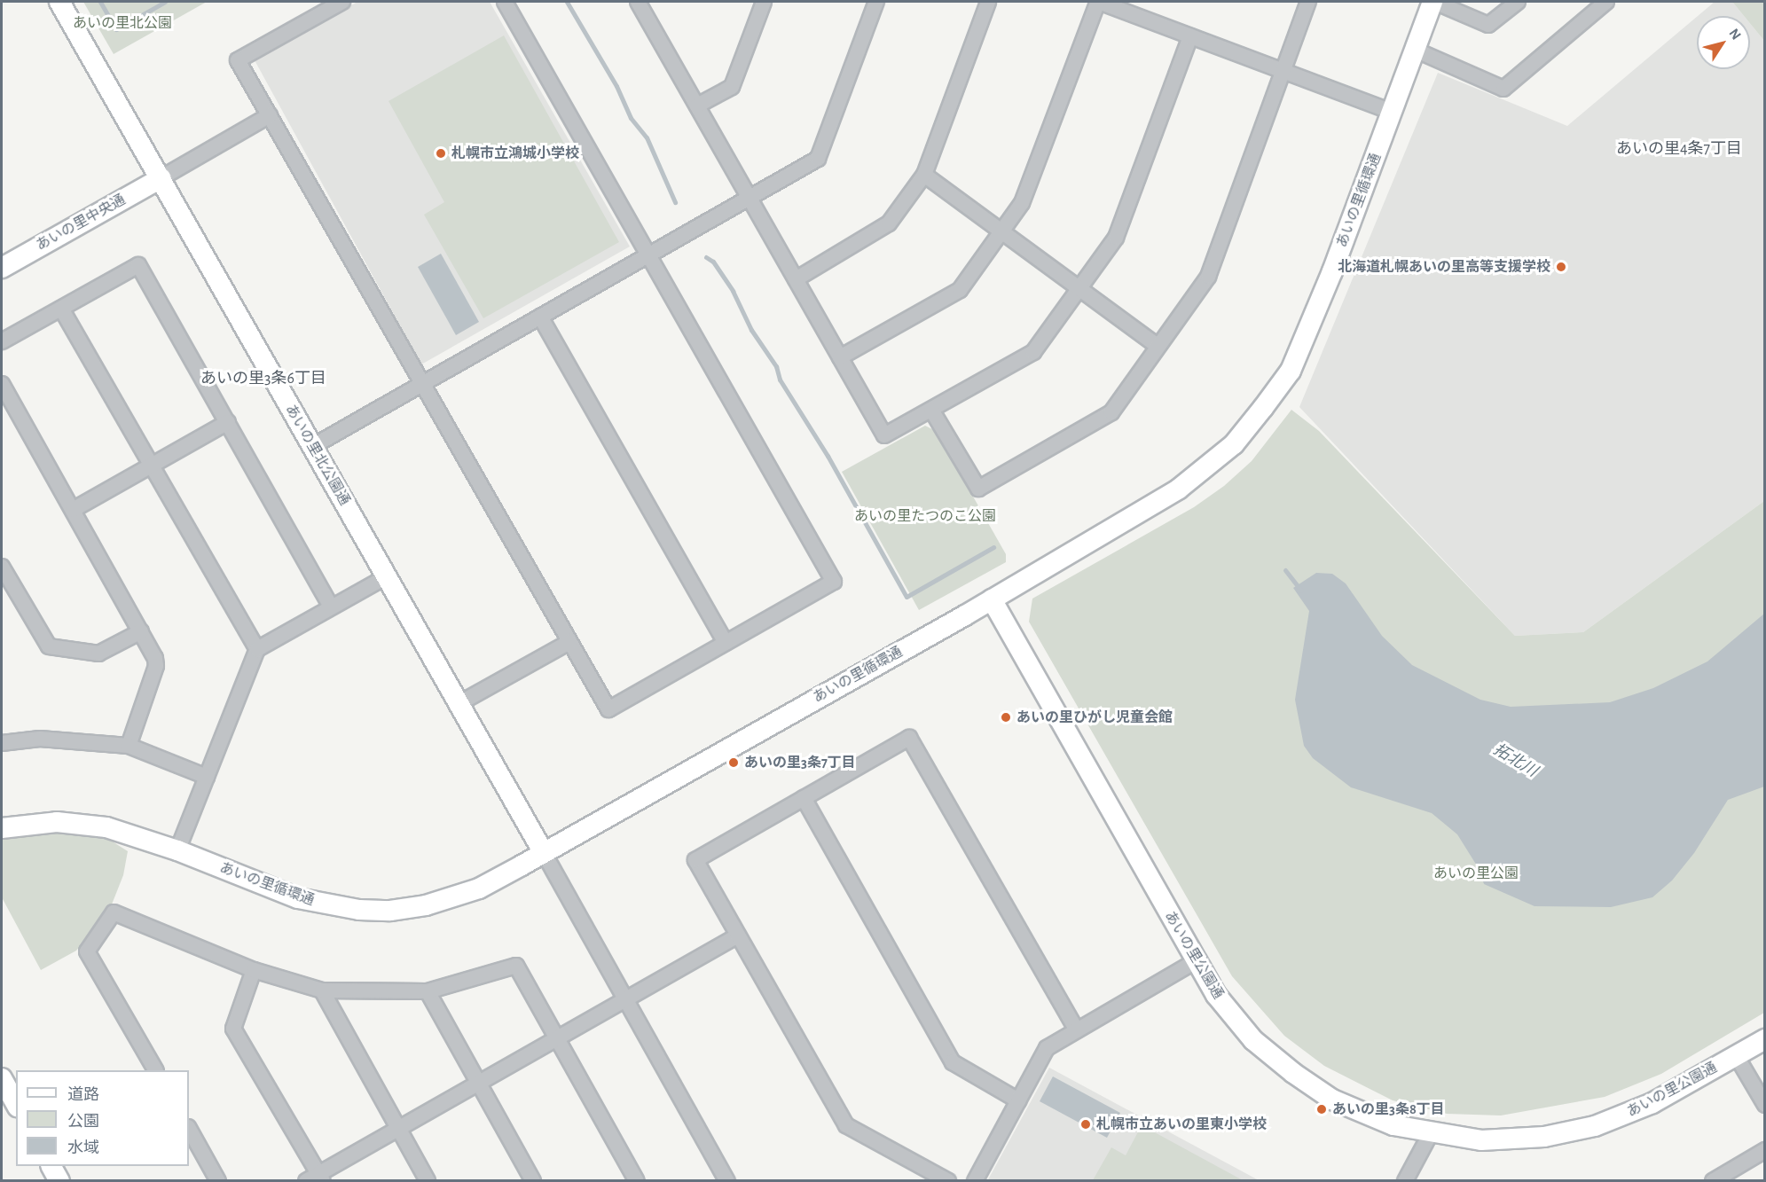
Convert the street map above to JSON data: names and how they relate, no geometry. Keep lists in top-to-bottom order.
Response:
{
  "streets": {
    "street": [
      "あいの里循環通",
      "あいの里中央通",
      "あいの里北公園通",
      "あいの里公園通"
    ]
  },
  "crossings": [
    ["あいの里循環通", "あいの里北公園通"],
    ["あいの里循環通", "あいの里公園通"],
    ["あいの里中央通", "あいの里北公園通"]
  ],
  "districts": ["あいの里4条7丁目", "あいの里3条6丁目"],
  "water": ["拓北川"],
  "parks": ["あいの里北公園", "あいの里たつのこ公園", "あいの里公園"],
  "places": [
    "札幌市立鴻城小学校",
    "北海道札幌あいの里高等支援学校",
    "あいの里ひがし児童会館",
    "あいの里3条7丁目",
    "あいの里3条8丁目",
    "札幌市立あいの里東小学校"
  ],
  "legend": ["道路", "公園", "水域"],
  "north": "top right"
}
